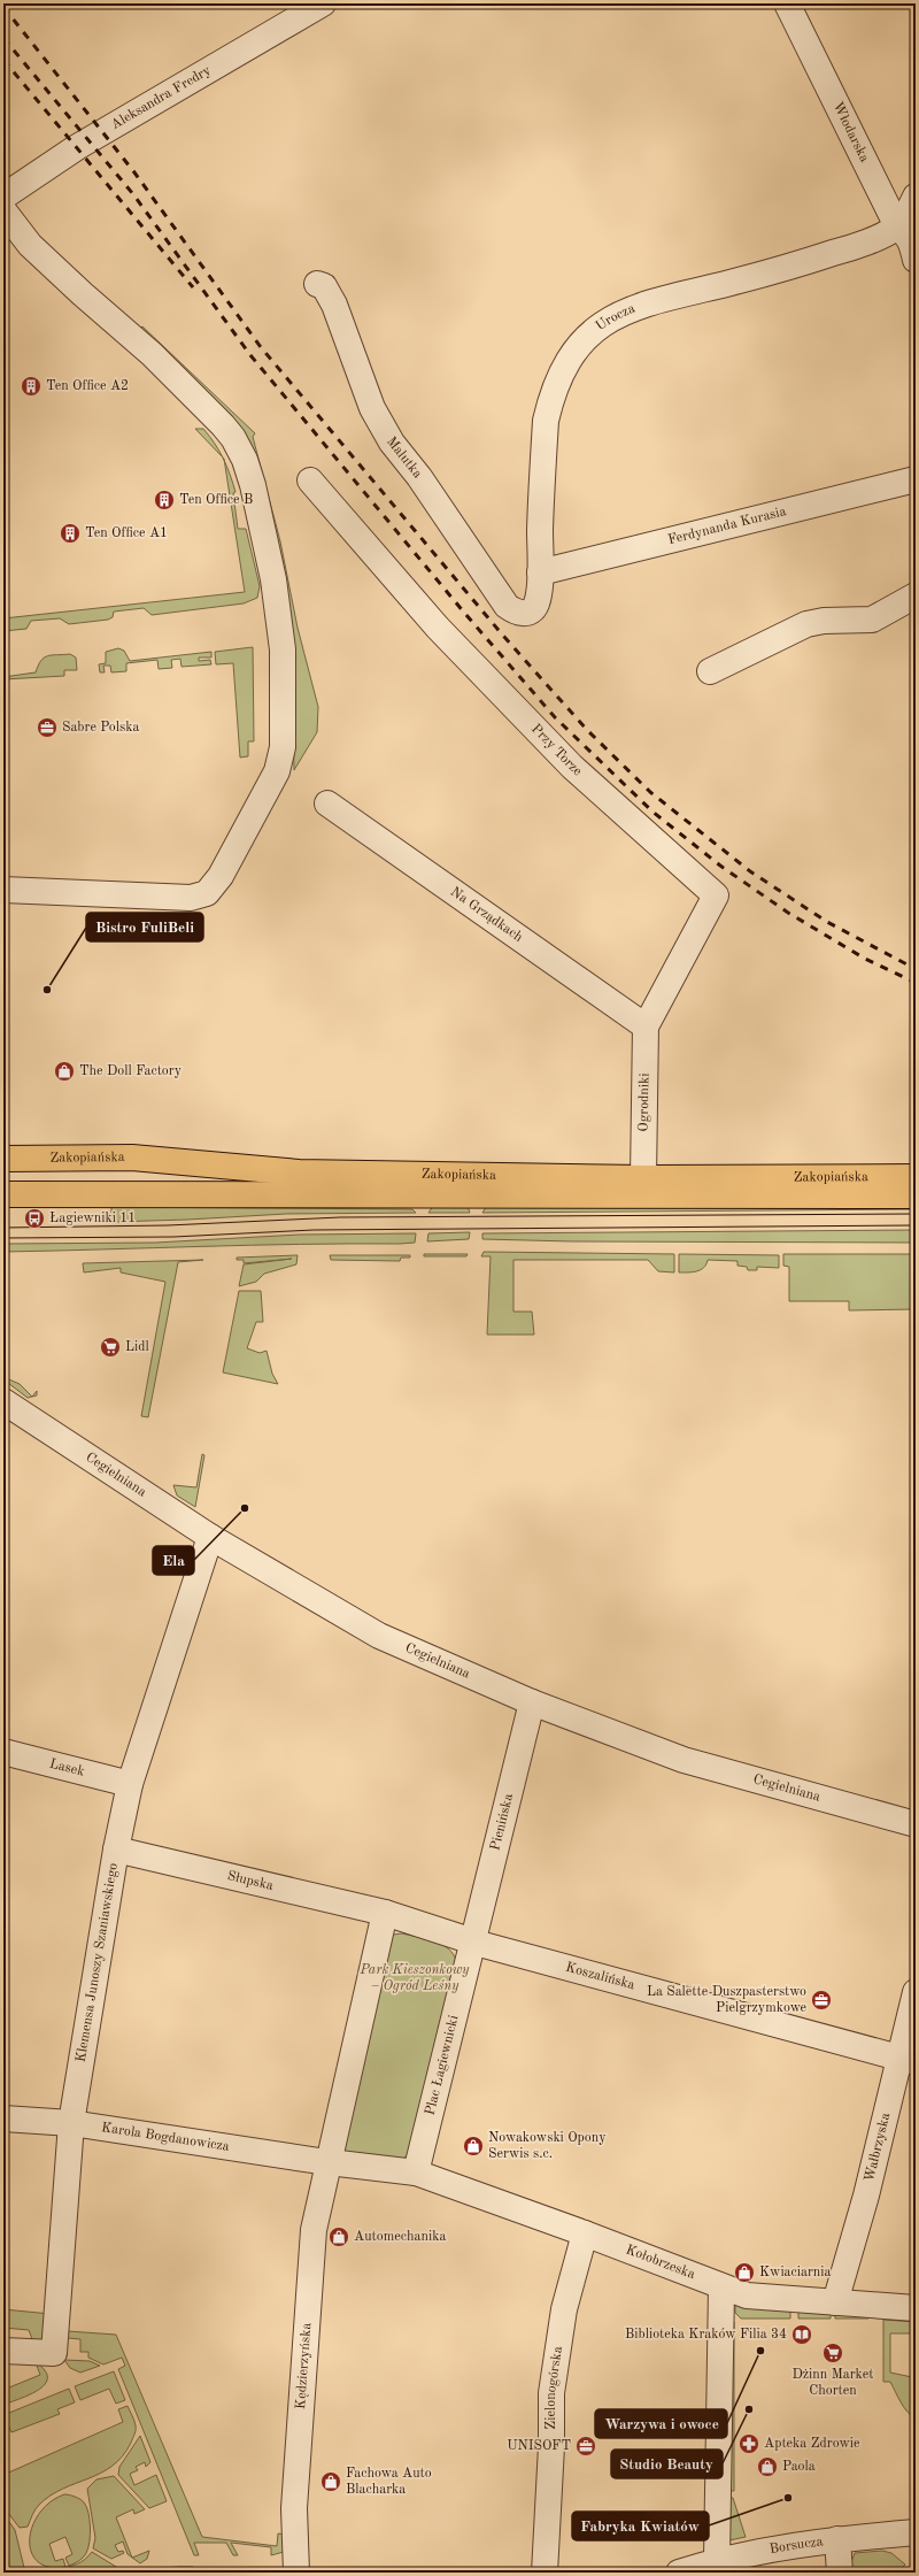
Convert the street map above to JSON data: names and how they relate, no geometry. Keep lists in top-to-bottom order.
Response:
{
  "streets": {
    "main road": ["Zakopiańska"],
    "street": [
      "Aleksandra Fredry",
      "Włodarska",
      "Urocza",
      "Malutka",
      "Ferdynanda Kurasia",
      "Przy Torze",
      "Na Grządkach",
      "Ogrodniki",
      "Cegielniana",
      "Lasek",
      "Pienińska",
      "Słupska",
      "Klemensa Junoszy Szaniawskiego",
      "Koszalińska",
      "Plac Łagiewnicki",
      "Karola Bogdanowicza",
      "Wałbrzyska",
      "Kołobrzeska",
      "Kędzierzyńska",
      "Zielonogórska",
      "Borsucza"
    ]
  },
  "crossings": [
    ["Włodarska", "Urocza"],
    ["Urocza", "Malutka"],
    ["Urocza", "Ferdynanda Kurasia"],
    ["Przy Torze", "Na Grządkach"],
    ["Przy Torze", "Ogrodniki"],
    ["Na Grządkach", "Ogrodniki"],
    ["Ogrodniki", "Zakopiańska"],
    ["Cegielniana", "Pienińska"],
    ["Cegielniana", "Klemensa Junoszy Szaniawskiego"],
    ["Lasek", "Klemensa Junoszy Szaniawskiego"],
    ["Pienińska", "Koszalińska"],
    ["Pienińska", "Plac Łagiewnicki"],
    ["Słupska", "Klemensa Junoszy Szaniawskiego"],
    ["Klemensa Junoszy Szaniawskiego", "Karola Bogdanowicza"],
    ["Koszalińska", "Plac Łagiewnicki"],
    ["Koszalińska", "Wałbrzyska"],
    ["Plac Łagiewnicki", "Kołobrzeska"],
    ["Karola Bogdanowicza", "Kędzierzyńska"],
    ["Wałbrzyska", "Kołobrzeska"],
    ["Kołobrzeska", "Zielonogórska"]
  ],
  "parks": ["Park Kieszonkowy – Ogród Leśny"],
  "places": {
    "building": ["Ten Office A2", "Ten Office B", "Ten Office A1"],
    "office": ["Sabre Polska", "La Salette Duszpasterstwo Pielgrzymkowe", "UNISOFT"],
    "other": [
      "Bistro FuliBeli",
      "Ela",
      "Warzywa i owoce",
      "Studio Beauty",
      "Fabryka Kwiatów"
    ],
    "shop": [
      "The Doll Factory",
      "Nowakowski Opony Serwis s.c.",
      "Automechanika",
      "Kwiaciarnia",
      "Paola",
      "Fachowa Auto Blacharka"
    ],
    "bus stop": ["Łagiewniki 11"],
    "supermarket": ["Lidl", "Dżinn Market Chorten"],
    "library": ["Biblioteka Kraków Filia 34"],
    "pharmacy": ["Apteka Zdrowie"]
  }
}
